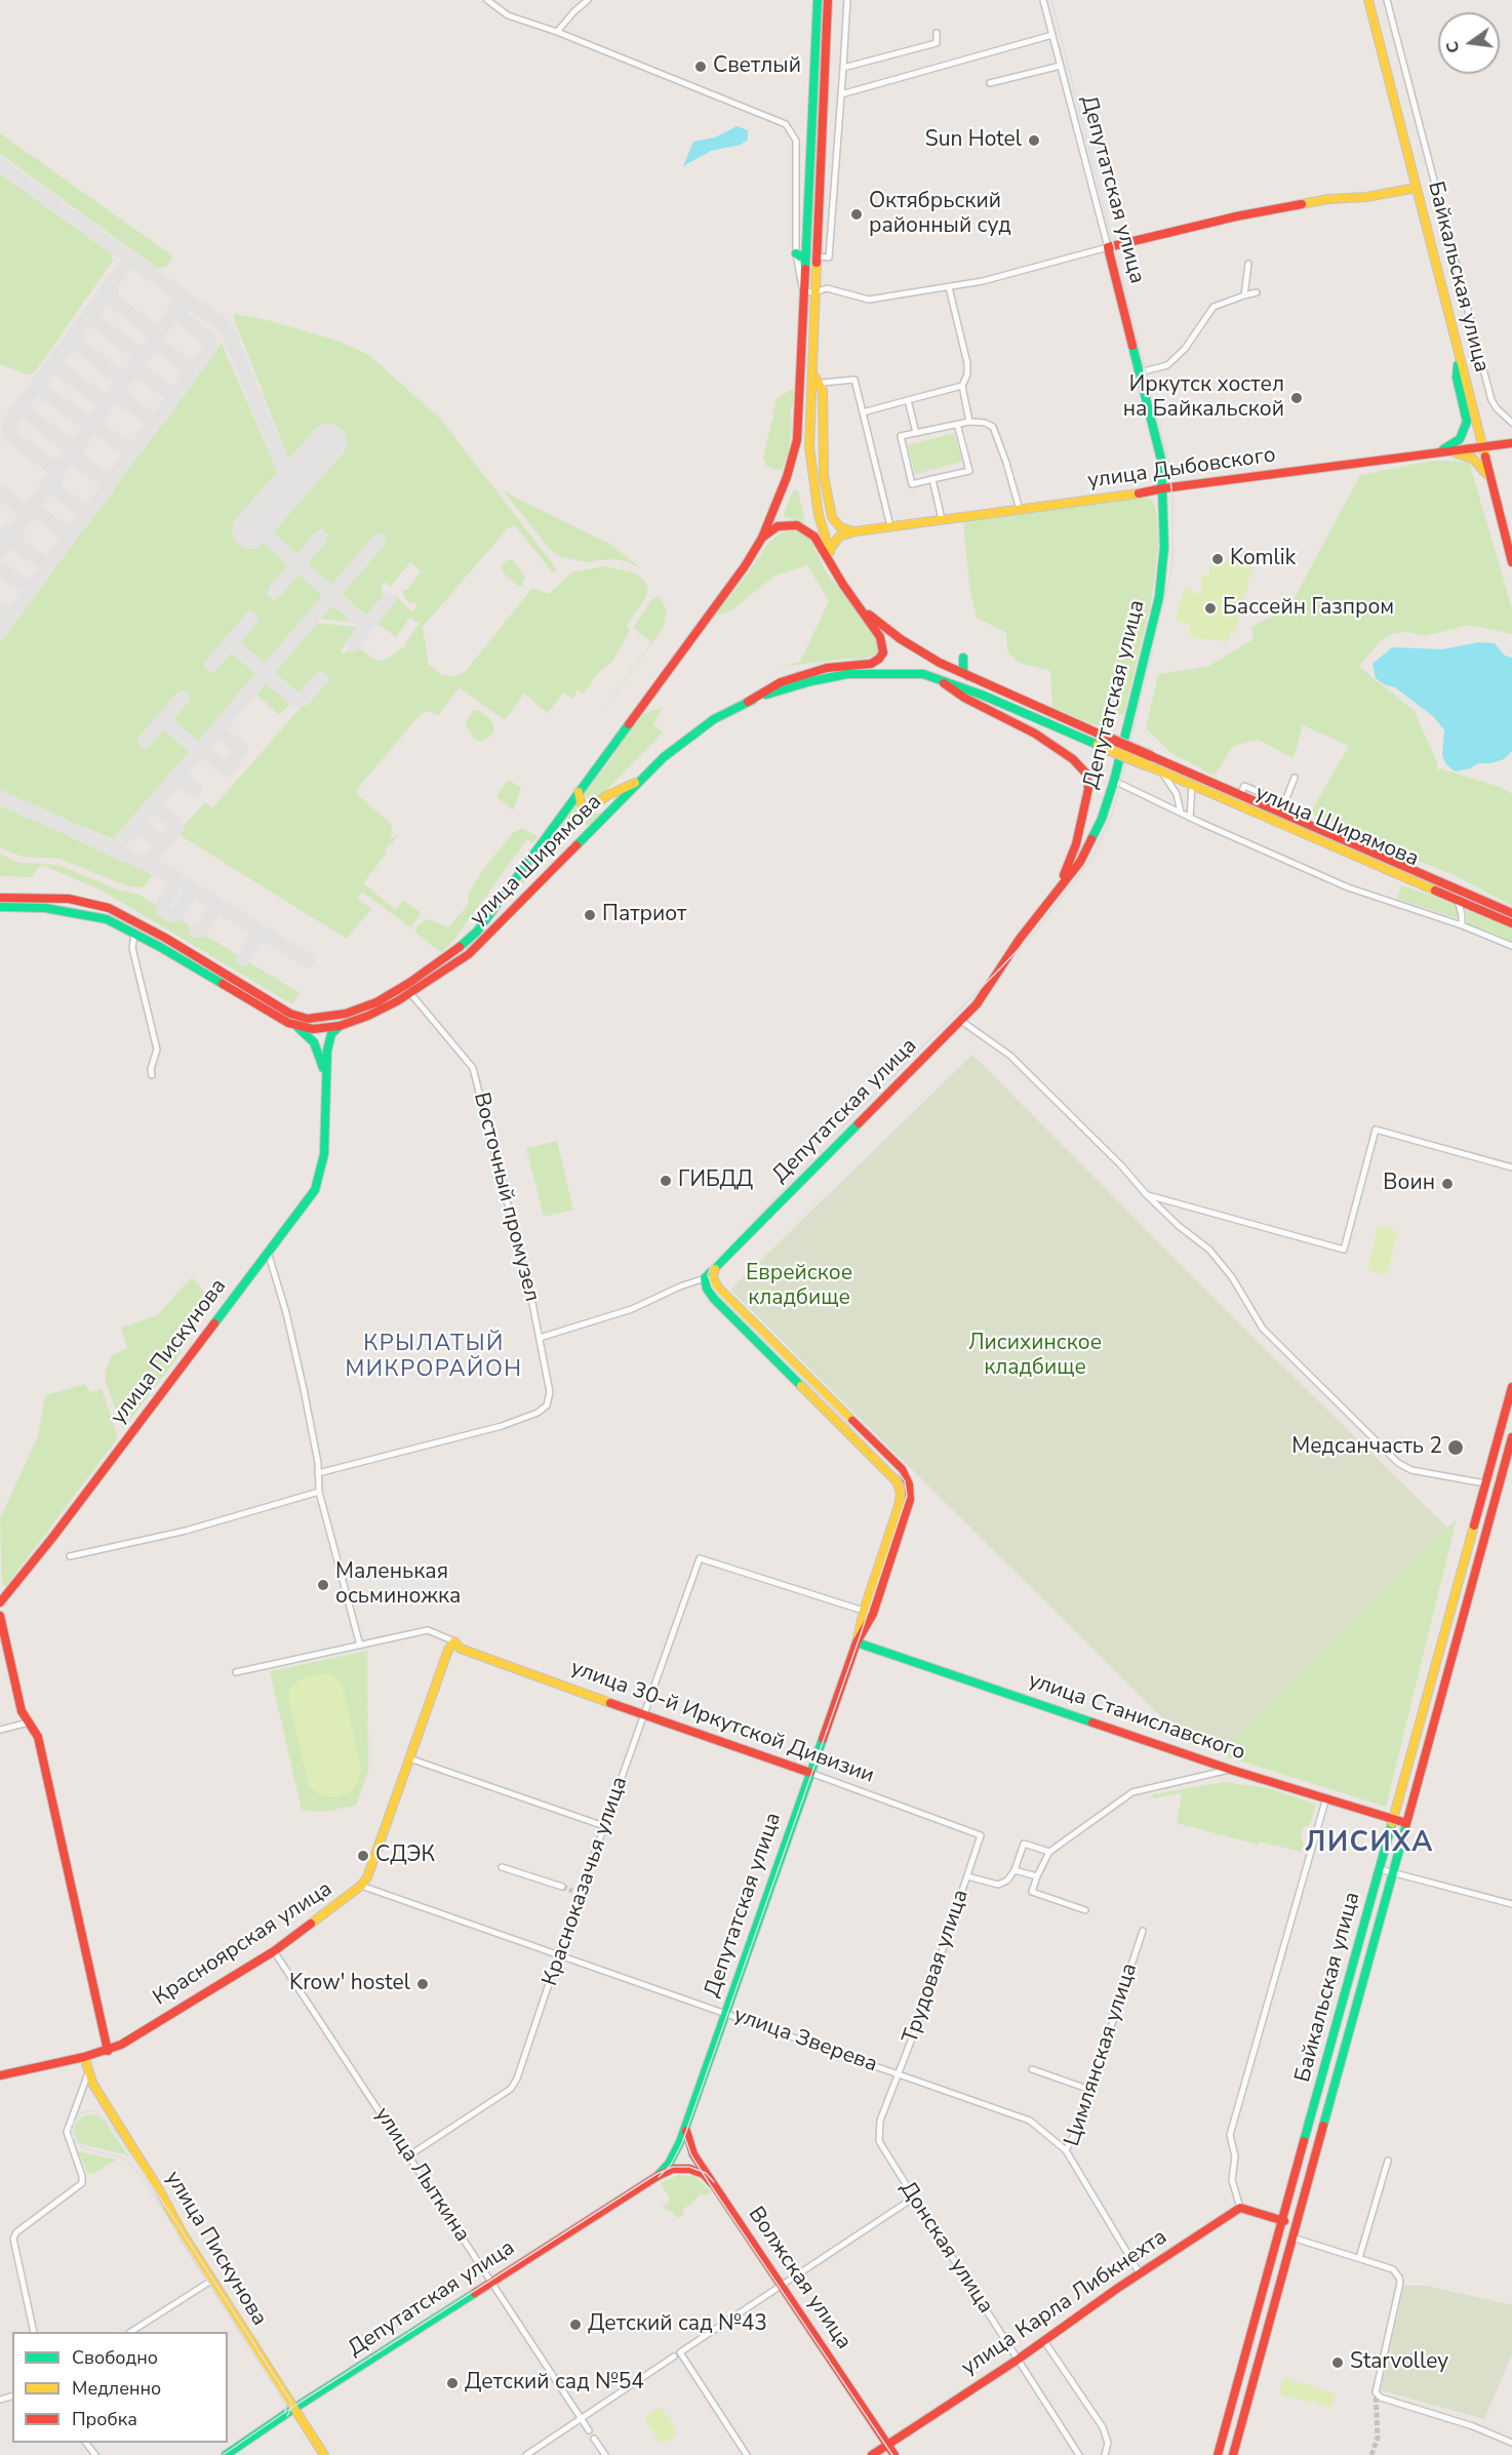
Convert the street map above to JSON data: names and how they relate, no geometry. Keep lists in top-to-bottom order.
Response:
{
  "streets": {
    "main road": [
      "Депутатская улица",
      "Байкальская улица",
      "улица Дыбовского",
      "улица Ширямова",
      "улица Пискунова",
      "улица Станиславского",
      "улица 30-й Иркутской Дивизии",
      "Красноярская улица",
      "Волжская улица",
      "улица Карла Либкнехта"
    ],
    "street": [
      "Восточный промузел",
      "Красноказачья улица",
      "Трудовая улица",
      "улица Зверева",
      "Цимлянская улица",
      "улица Лыткина",
      "Донская улица"
    ]
  },
  "crossings": [
    ["Депутатская улица", "улица Дыбовского"],
    ["Депутатская улица", "улица Пискунова"],
    ["Депутатская улица", "улица Станиславского"],
    ["Депутатская улица", "улица 30-й Иркутской Дивизии"],
    ["Депутатская улица", "Красноказачья улица"],
    ["Депутатская улица", "улица Зверева"],
    ["Депутатская улица", "улица Лыткина"],
    ["Депутатская улица", "Волжская улица"],
    ["Байкальская улица", "улица Дыбовского"],
    ["Байкальская улица", "улица Станиславского"],
    ["улица Ширямова", "Восточный промузел"],
    ["улица Ширямова", "улица Пискунова"],
    ["улица Пискунова", "Красноярская улица"],
    ["улица 30-й Иркутской Дивизии", "Красноказачья улица"],
    ["улица 30-й Иркутской Дивизии", "Красноярская улица"],
    ["улица 30-й Иркутской Дивизии", "Трудовая улица"],
    ["Красноказачья улица", "улица Зверева"],
    ["Красноказачья улица", "улица Лыткина"],
    ["Красноярская улица", "улица Зверева"],
    ["Красноярская улица", "улица Лыткина"],
    ["Трудовая улица", "улица Зверева"],
    ["Трудовая улица", "Донская улица"],
    ["улица Зверева", "Цимлянская улица"],
    ["Цимлянская улица", "улица Карла Либкнехта"],
    ["Донская улица", "улица Карла Либкнехта"],
    ["Волжская улица", "улица Карла Либкнехта"]
  ],
  "districts": ["КРЫЛАТЫЙ МИКРОРАЙОН", "ЛИСИХА"],
  "parks": ["Еврейское кладбище", "Лисихинское кладбище"],
  "places": [
    "Светлый",
    "Sun Hotel",
    "Октябрьский районный суд",
    "Иркутск хостел на Байкальской",
    "Komlik",
    "Бассейн Газпром",
    "Патриот",
    "ГИБДД",
    "Воин",
    "Медсанчасть 2",
    "Маленькая осьминожка",
    "СДЭК",
    "Krow' hostel",
    "Детский сад №43",
    "Starvolley",
    "Детский сад №54"
  ],
  "legend": ["Свободно", "Медленно", "Пробка"],
  "north": "left"
}
